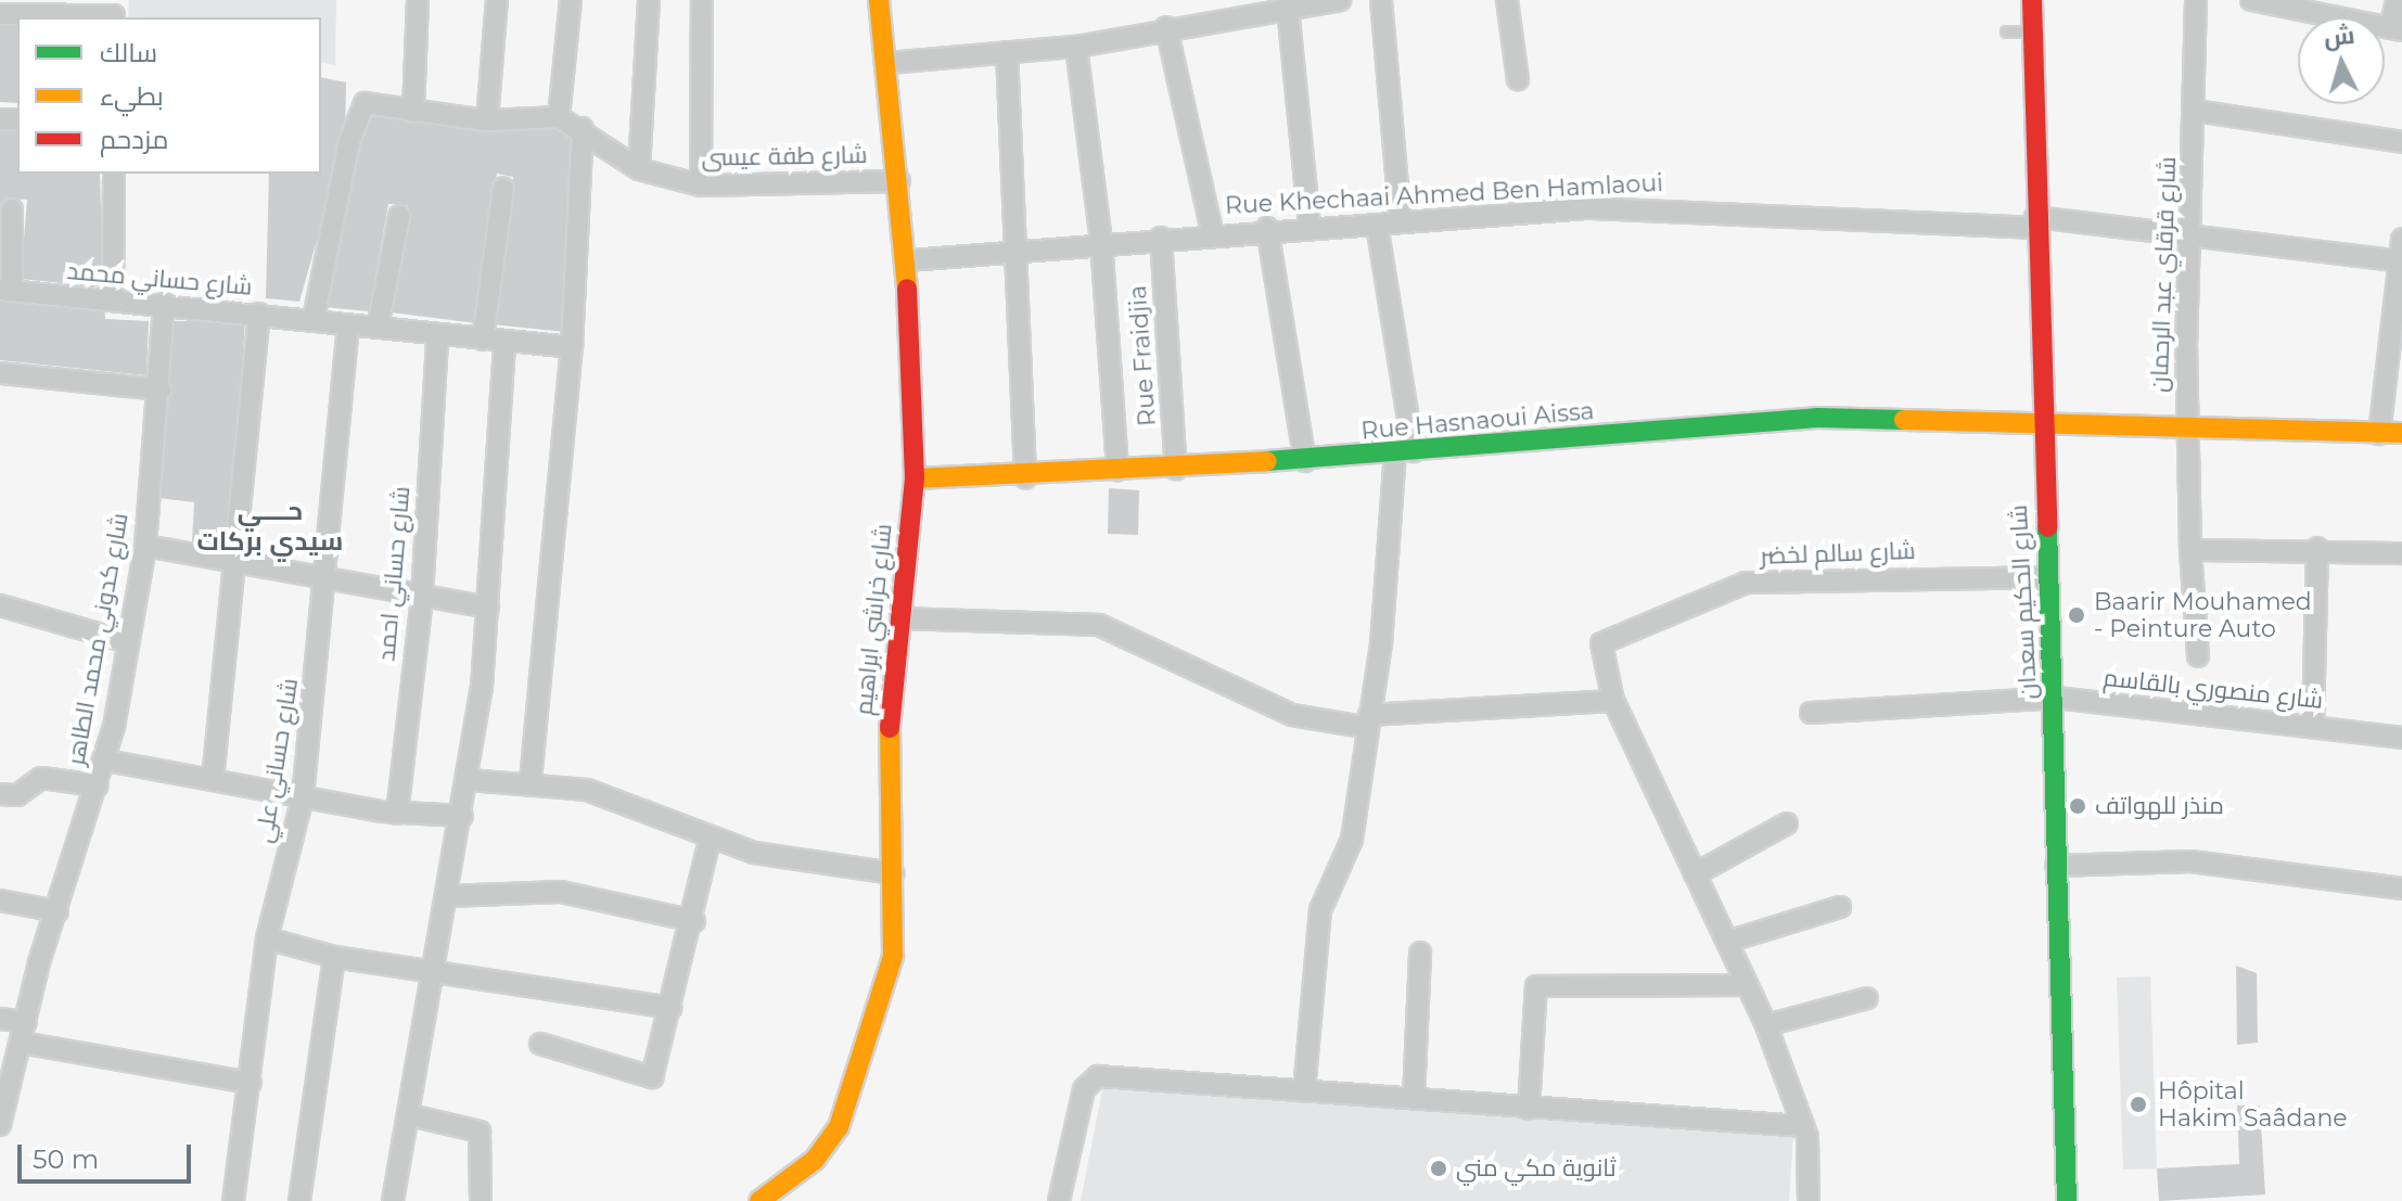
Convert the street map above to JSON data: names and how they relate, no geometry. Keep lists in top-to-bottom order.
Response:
{
  "streets": {
    "street": [
      "شارع طفة عيسى",
      "Rue Khechaai Ahmed Ben Hamlaoui",
      "شارع قرقاي عبد الرحمان",
      "شارع حساني محمد",
      "Rue Fraidjia",
      "Rue Hasnaoui Aissa",
      "شارع سالم لخضر",
      "شارع حساني احمد",
      "شارع الحكيم سعدان",
      "شارع خراشي ابراهيم",
      "شارع كدوني محمد الطاهر",
      "شارع منصوري بالقاسم",
      "شارع حساني علي"
    ]
  },
  "crossings": [
    ["شارع طفة عيسى", "شارع خراشي ابراهيم"],
    ["Rue Khechaai Ahmed Ben Hamlaoui", "شارع قرقاي عبد الرحمان"],
    ["Rue Khechaai Ahmed Ben Hamlaoui", "Rue Fraidjia"],
    ["Rue Khechaai Ahmed Ben Hamlaoui", "شارع الحكيم سعدان"],
    ["Rue Khechaai Ahmed Ben Hamlaoui", "شارع خراشي ابراهيم"],
    ["شارع قرقاي عبد الرحمان", "Rue Hasnaoui Aissa"],
    ["شارع حساني محمد", "شارع حساني احمد"],
    ["شارع حساني محمد", "شارع كدوني محمد الطاهر"],
    ["شارع حساني محمد", "شارع حساني علي"],
    ["Rue Fraidjia", "Rue Hasnaoui Aissa"],
    ["Rue Hasnaoui Aissa", "شارع الحكيم سعدان"],
    ["Rue Hasnaoui Aissa", "شارع خراشي ابراهيم"],
    ["شارع سالم لخضر", "شارع الحكيم سعدان"],
    ["شارع الحكيم سعدان", "شارع منصوري بالقاسم"]
  ],
  "districts": ["حــــي سيدي بركات"],
  "places": [
    "Baarir Mouhamed - Peinture Auto",
    "منذر للهواتف",
    "Hôpital Hakim Saâdane",
    "ثانوية مكي مني"
  ],
  "legend": ["سالك", "بطيء", "مزدحم"],
  "scale_bar": "50 m",
  "north": "top"
}
